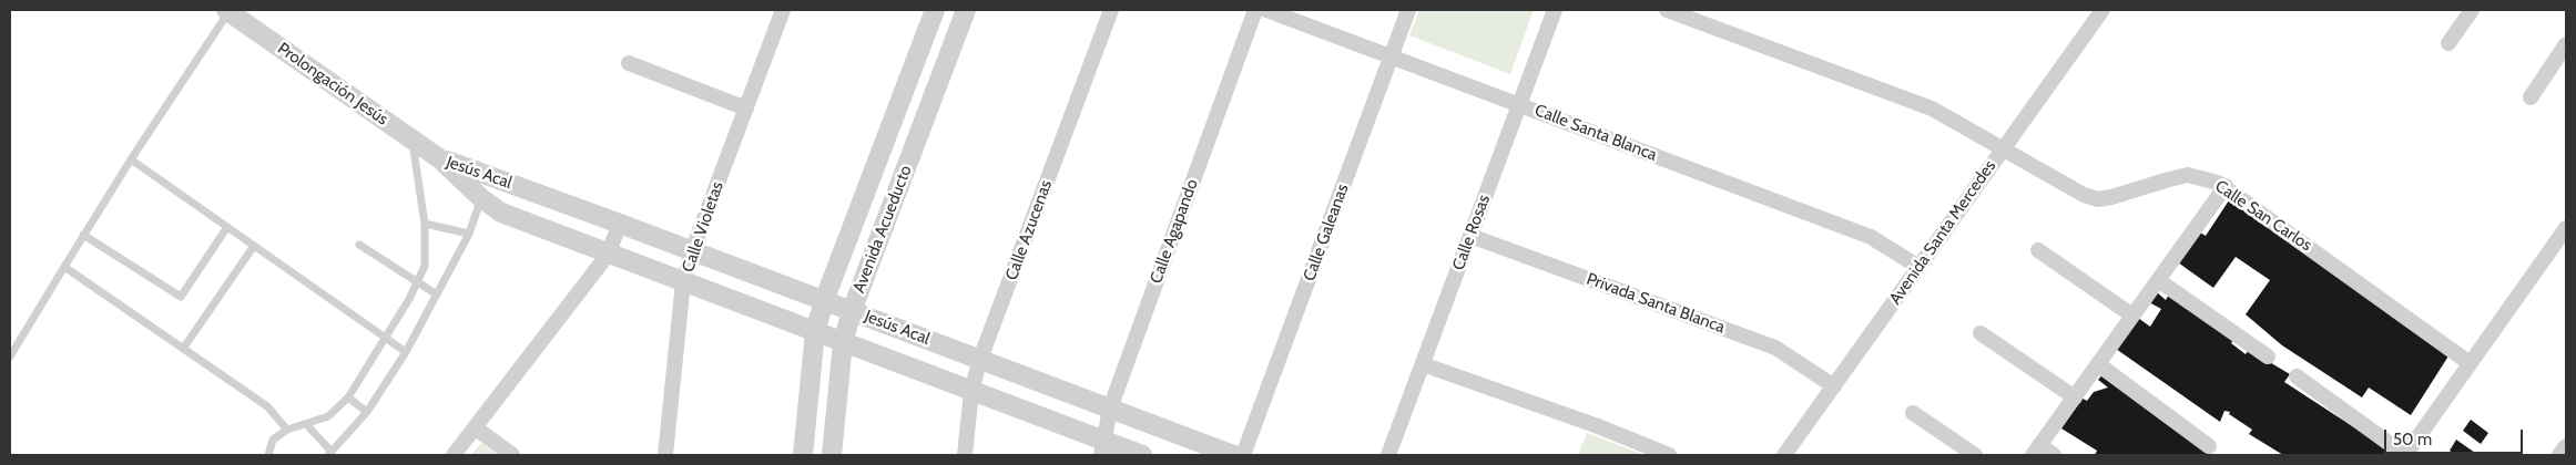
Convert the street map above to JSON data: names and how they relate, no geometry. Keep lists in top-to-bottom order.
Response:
{
  "streets": {
    "street": [
      "Prolongación Jesús",
      "Calle Santa Blanca",
      "Jesús Acal",
      "Calle San Carlos",
      "Calle Violetas",
      "Avenida Acueducto",
      "Calle Azucenas",
      "Calle Agapando",
      "Calle Galeanas",
      "Calle Rosas",
      "Avenida Santa Mercedes",
      "Privada Santa Blanca"
    ]
  },
  "crossings": [
    ["Prolongación Jesús", "Jesús Acal"],
    ["Calle Santa Blanca", "Calle Galeanas"],
    ["Calle Santa Blanca", "Calle Rosas"],
    ["Calle Santa Blanca", "Avenida Santa Mercedes"],
    ["Jesús Acal", "Calle Violetas"],
    ["Jesús Acal", "Avenida Acueducto"],
    ["Jesús Acal", "Calle Azucenas"],
    ["Jesús Acal", "Calle Agapando"],
    ["Calle San Carlos", "Avenida Santa Mercedes"],
    ["Calle Rosas", "Privada Santa Blanca"],
    ["Avenida Santa Mercedes", "Privada Santa Blanca"]
  ],
  "scale_bar": "50 m"
}
